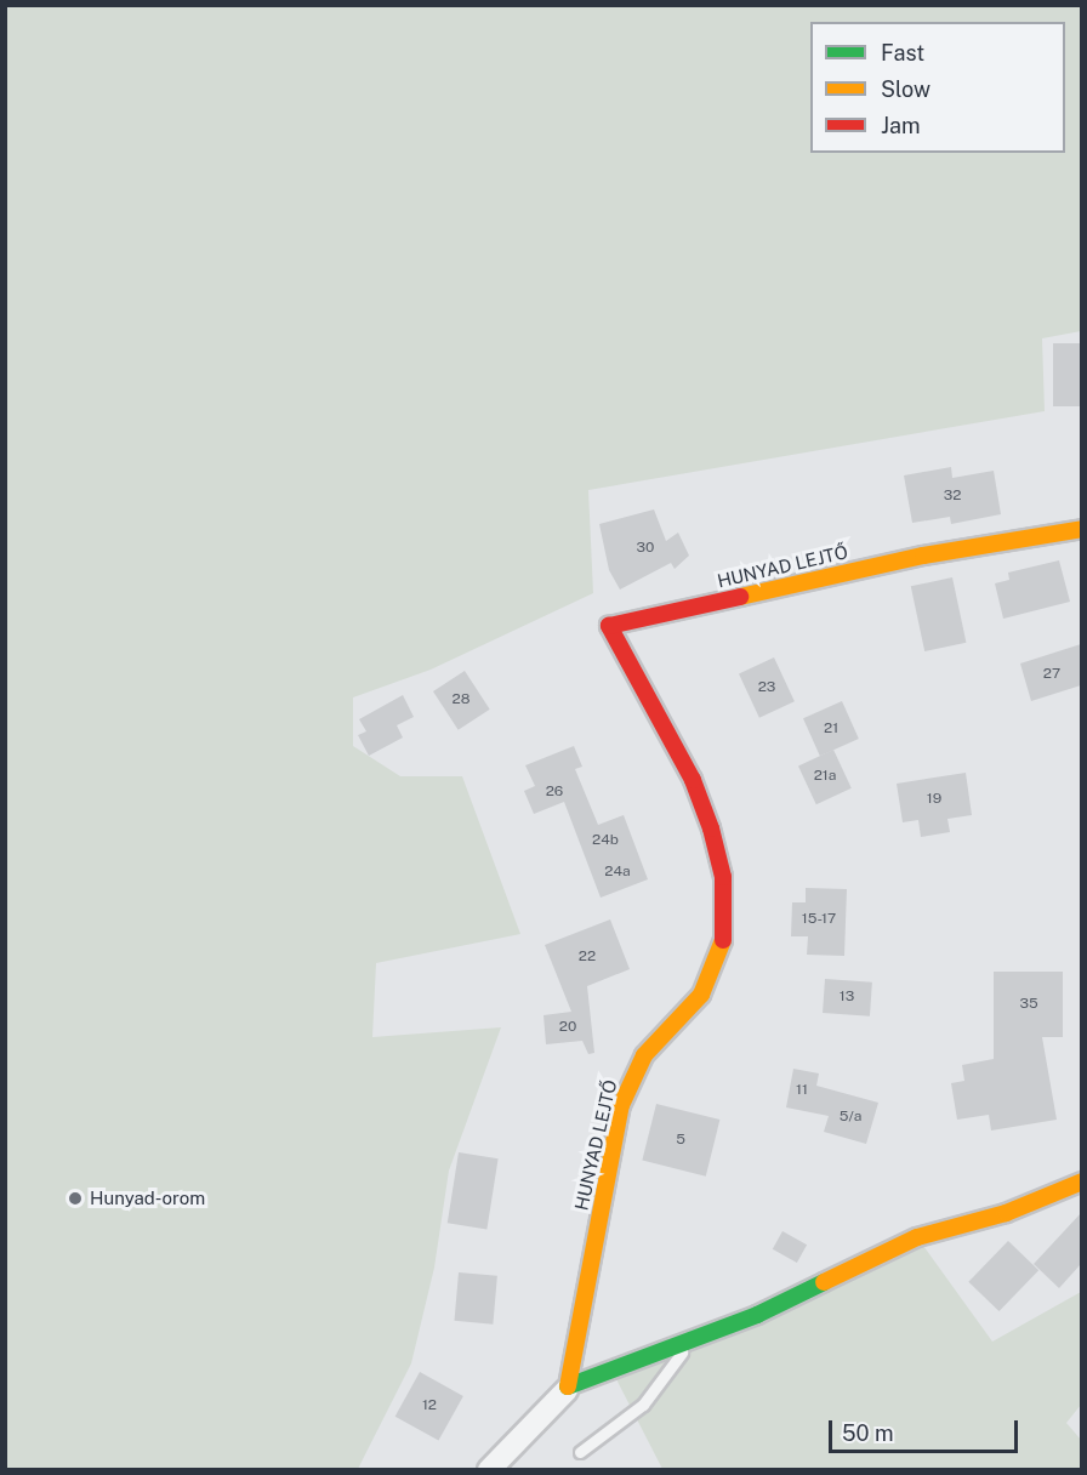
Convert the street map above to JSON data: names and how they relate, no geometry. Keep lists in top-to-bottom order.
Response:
{
  "streets": {
    "street": ["HUNYAD LEJTŐ"]
  },
  "places": ["Hunyad-orom"],
  "house_numbers": [
    "32",
    "30",
    "27",
    "23",
    "28",
    "21",
    "21a",
    "26",
    "19",
    "24b",
    "24a",
    "15-17",
    "22",
    "13",
    "35",
    "20",
    "11",
    "5/a",
    "5",
    "12"
  ],
  "legend": ["Fast", "Slow", "Jam"],
  "scale_bar": "50 m"
}
